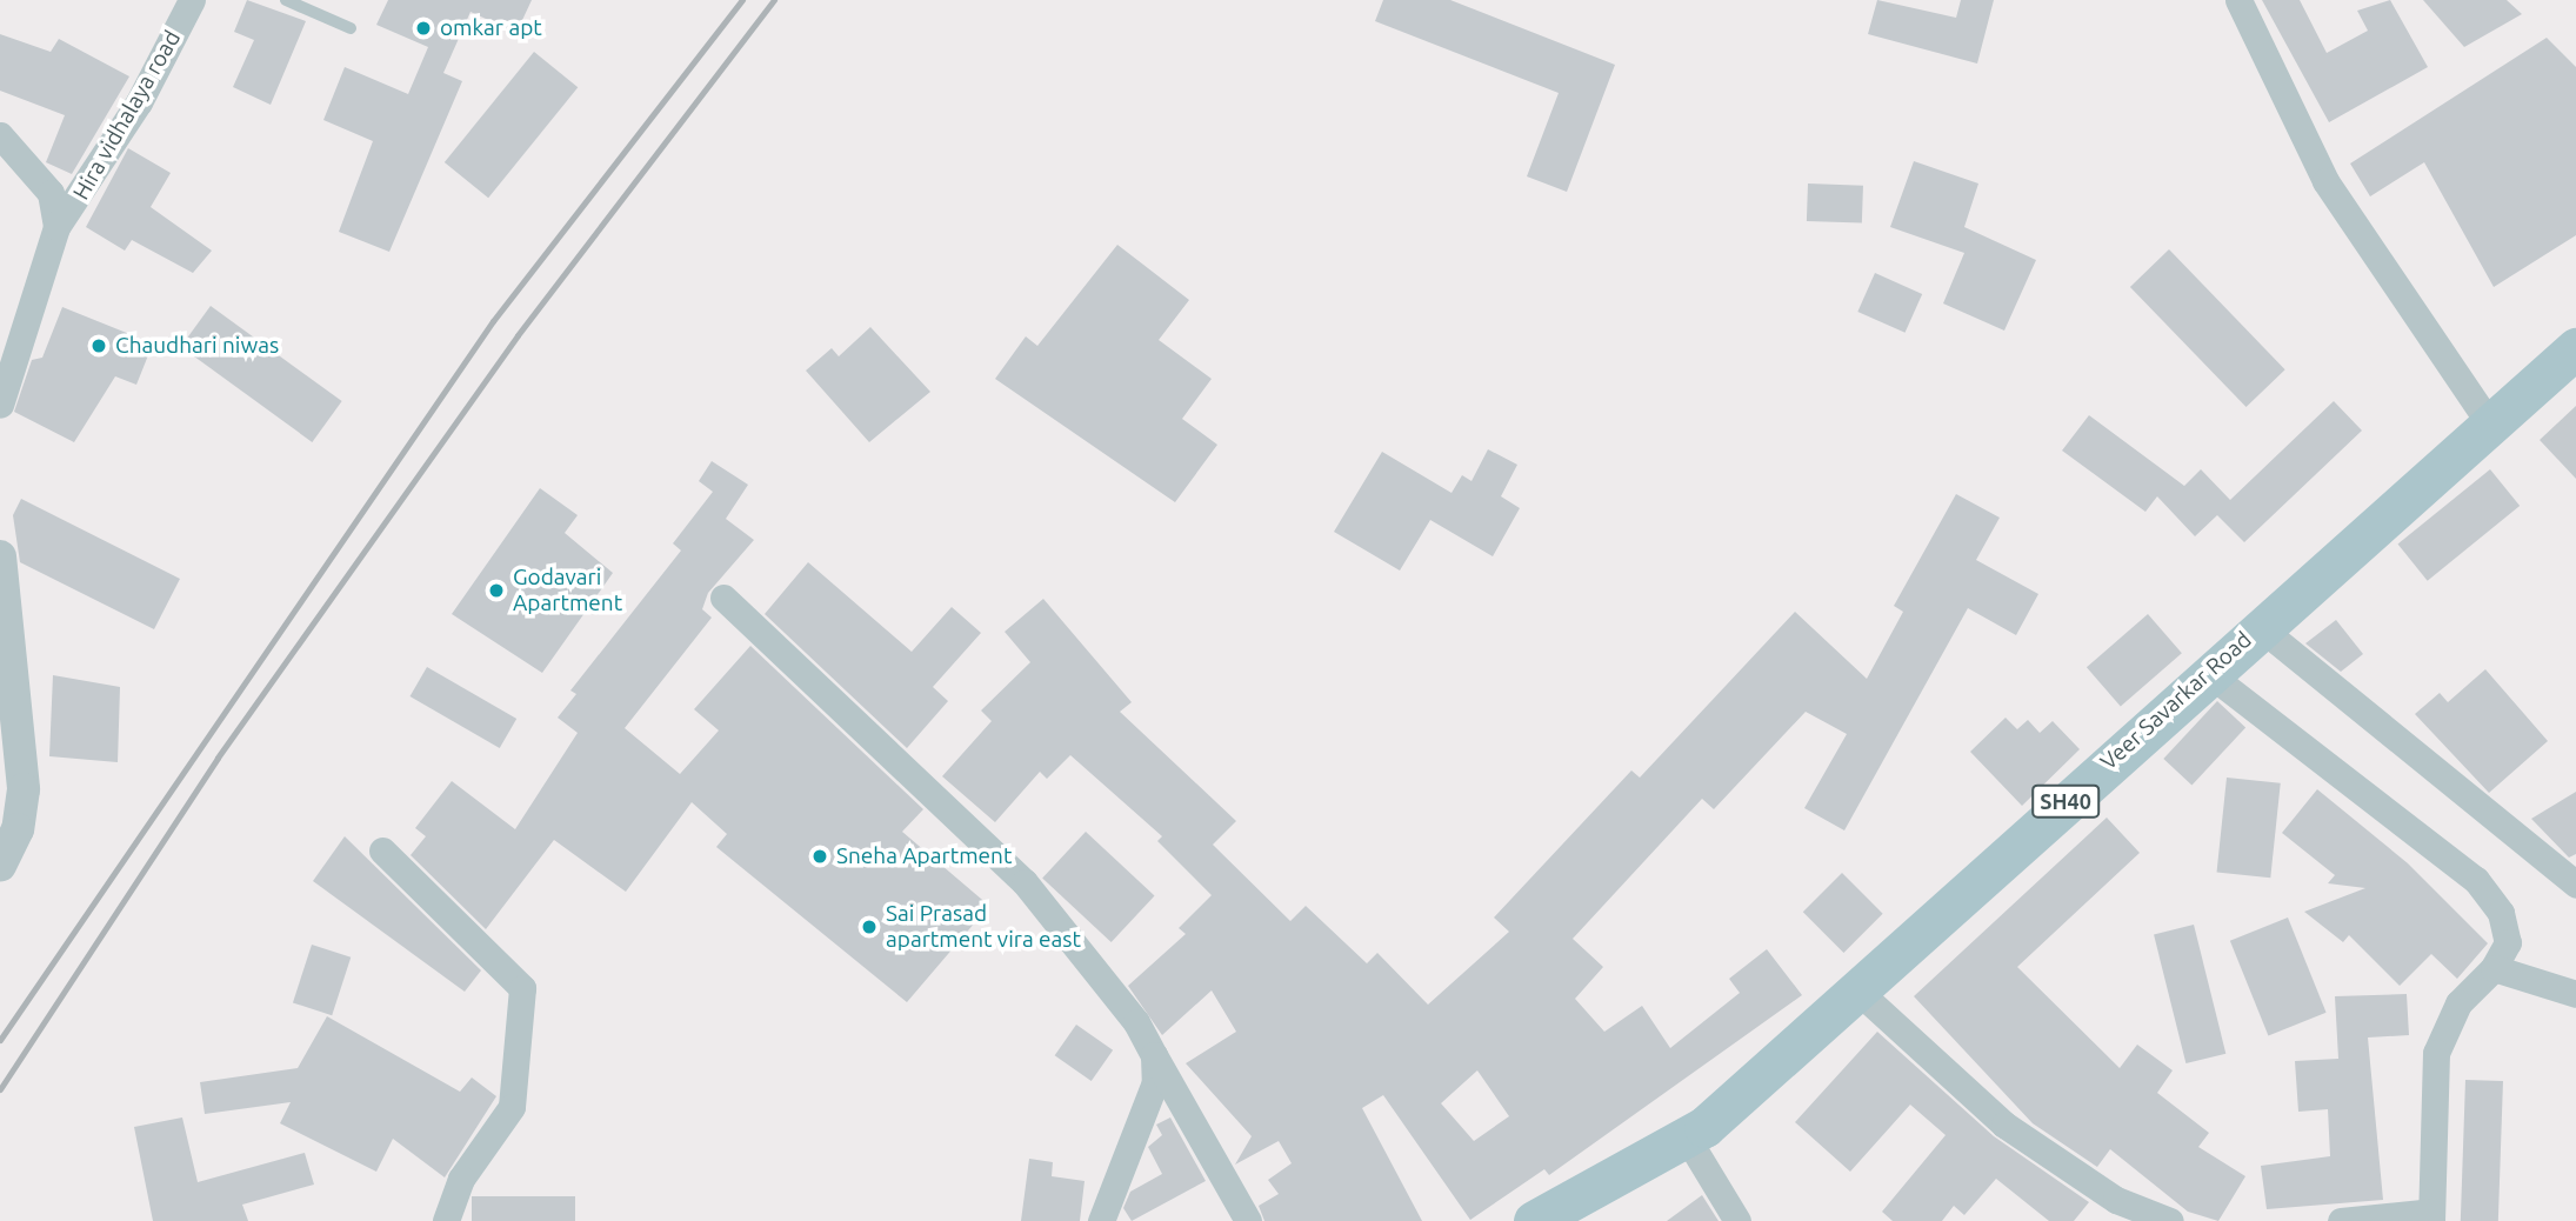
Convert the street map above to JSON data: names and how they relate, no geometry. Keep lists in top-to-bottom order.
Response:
{
  "streets": {
    "main road": ["Veer Savarkar Road", "SH40"],
    "street": ["Hira vidhalaya road"]
  },
  "places": [
    "omkar apt",
    "Chaudhari niwas",
    "Godavari Apartment",
    "Sneha Apartment",
    "Sai Prasad apartment vira east"
  ]
}
